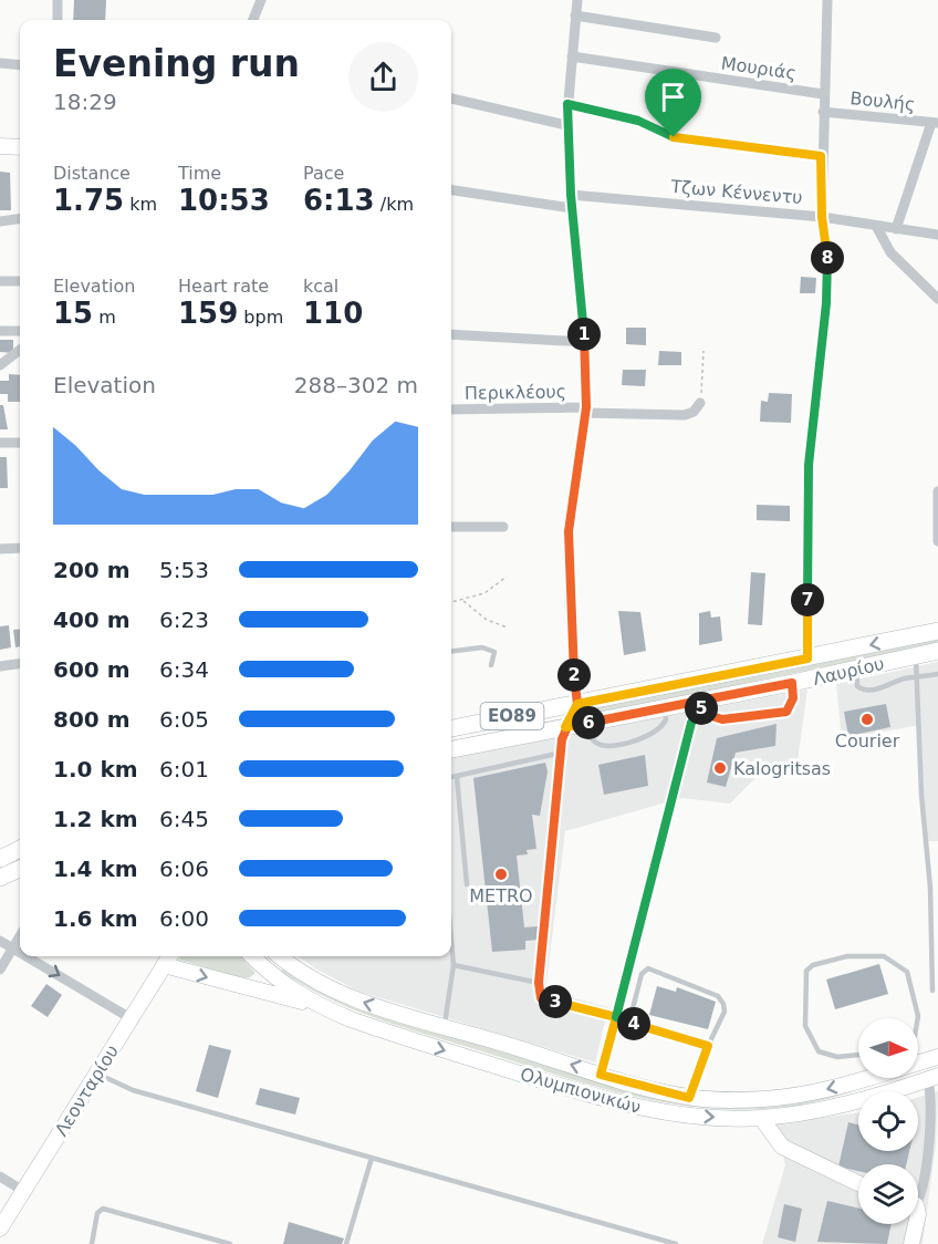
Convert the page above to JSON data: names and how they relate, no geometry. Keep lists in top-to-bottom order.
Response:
{
  "streets": {
    "main road": [
      "Λαυρίου",
      "ΕΟ89",
      "Λεονταρίου",
      "Ολυμπιονικών"
    ],
    "street": [
      "Μουριάς",
      "Βουλής",
      "Τζων Κέννεντυ",
      "Περικλέους"
    ]
  },
  "places": ["Courier", "Kalogritsas", "METRO"],
  "north": "right",
  "page": {
    "heading": ["Evening run", "18:29"],
    "stats": [
      ["Distance", "1.75 km"],
      ["Time", "10:53"],
      ["Pace", "6:13 /km"],
      ["Elevation", "15 m"],
      ["Heart rate", "159 bpm"],
      ["kcal", "110"]
    ],
    "pins": [
      "8",
      "1",
      "7",
      "2",
      "5",
      "6",
      "3",
      "4"
    ],
    "chart": ["Elevation", "288–302 m"],
    "list": [
      {
        "name": "200 m",
        "note": "5:53"
      },
      {
        "name": "400 m",
        "note": "6:23"
      },
      {
        "name": "600 m",
        "note": "6:34"
      },
      {
        "name": "800 m",
        "note": "6:05"
      },
      {
        "name": "1.0 km",
        "note": "6:01"
      },
      {
        "name": "1.2 km",
        "note": "6:45"
      },
      {
        "name": "1.4 km",
        "note": "6:06"
      },
      {
        "name": "1.6 km",
        "note": "6:00"
      }
    ]
  }
}
